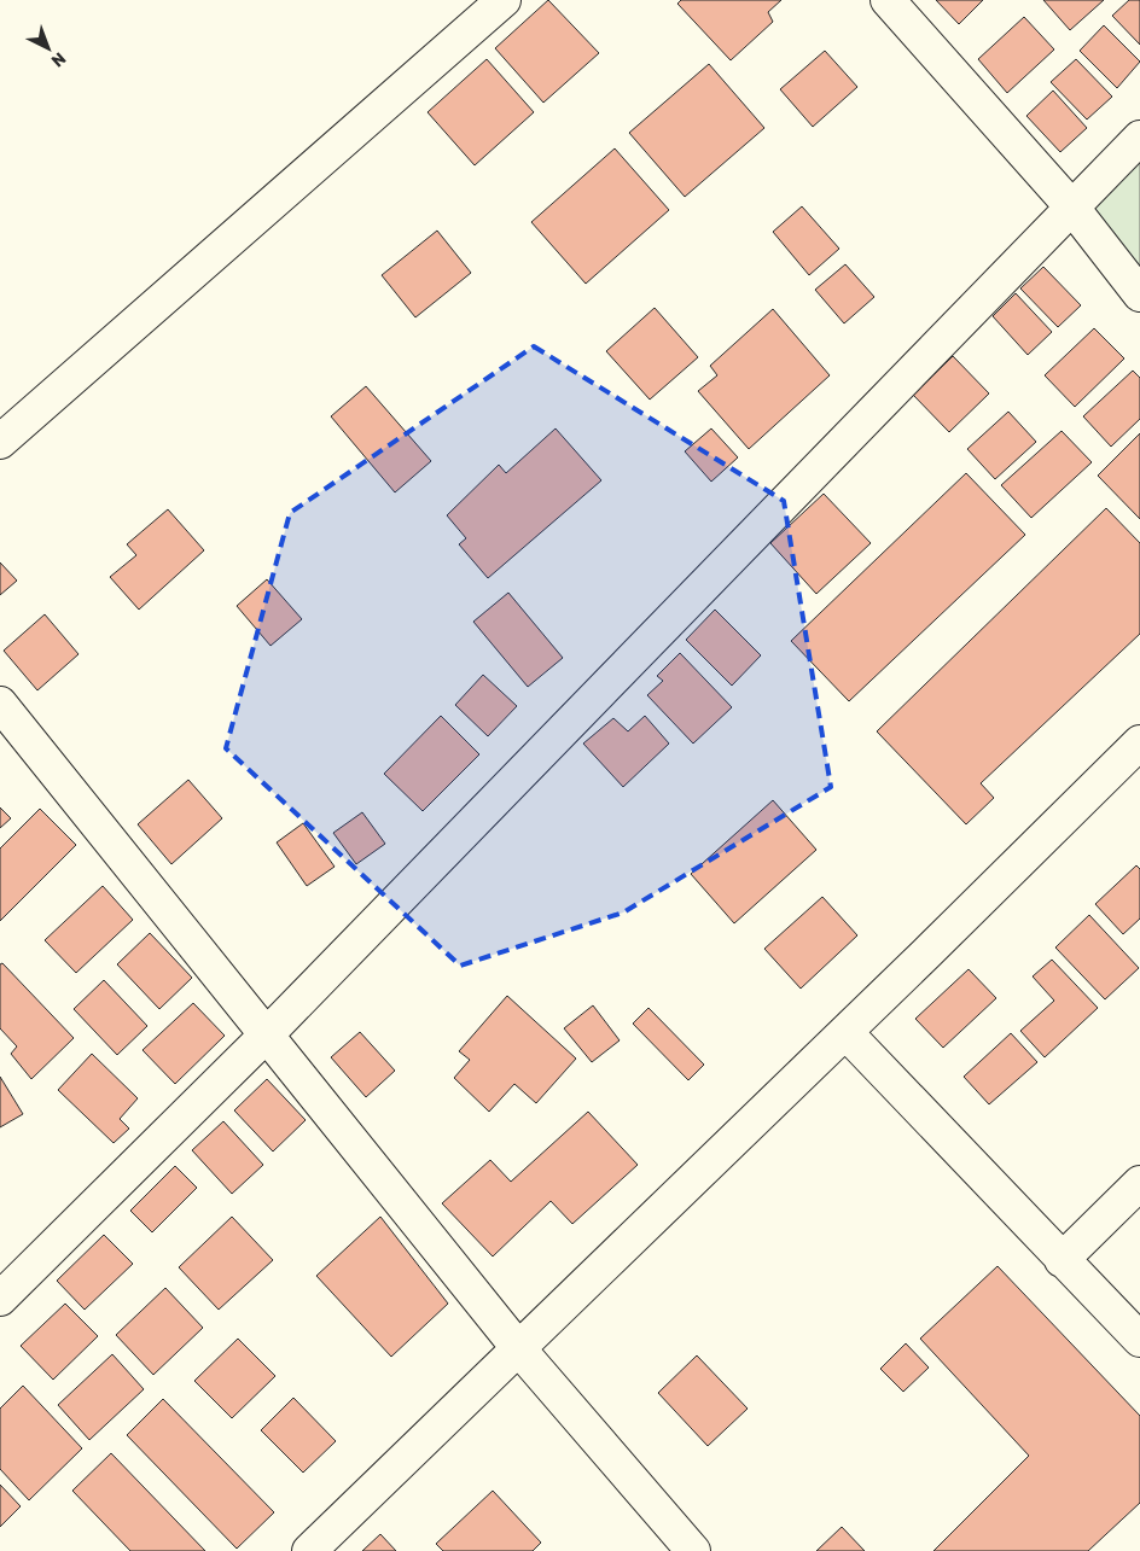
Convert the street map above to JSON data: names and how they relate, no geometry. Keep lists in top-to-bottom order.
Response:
{
  "north": "bottom right"
}
